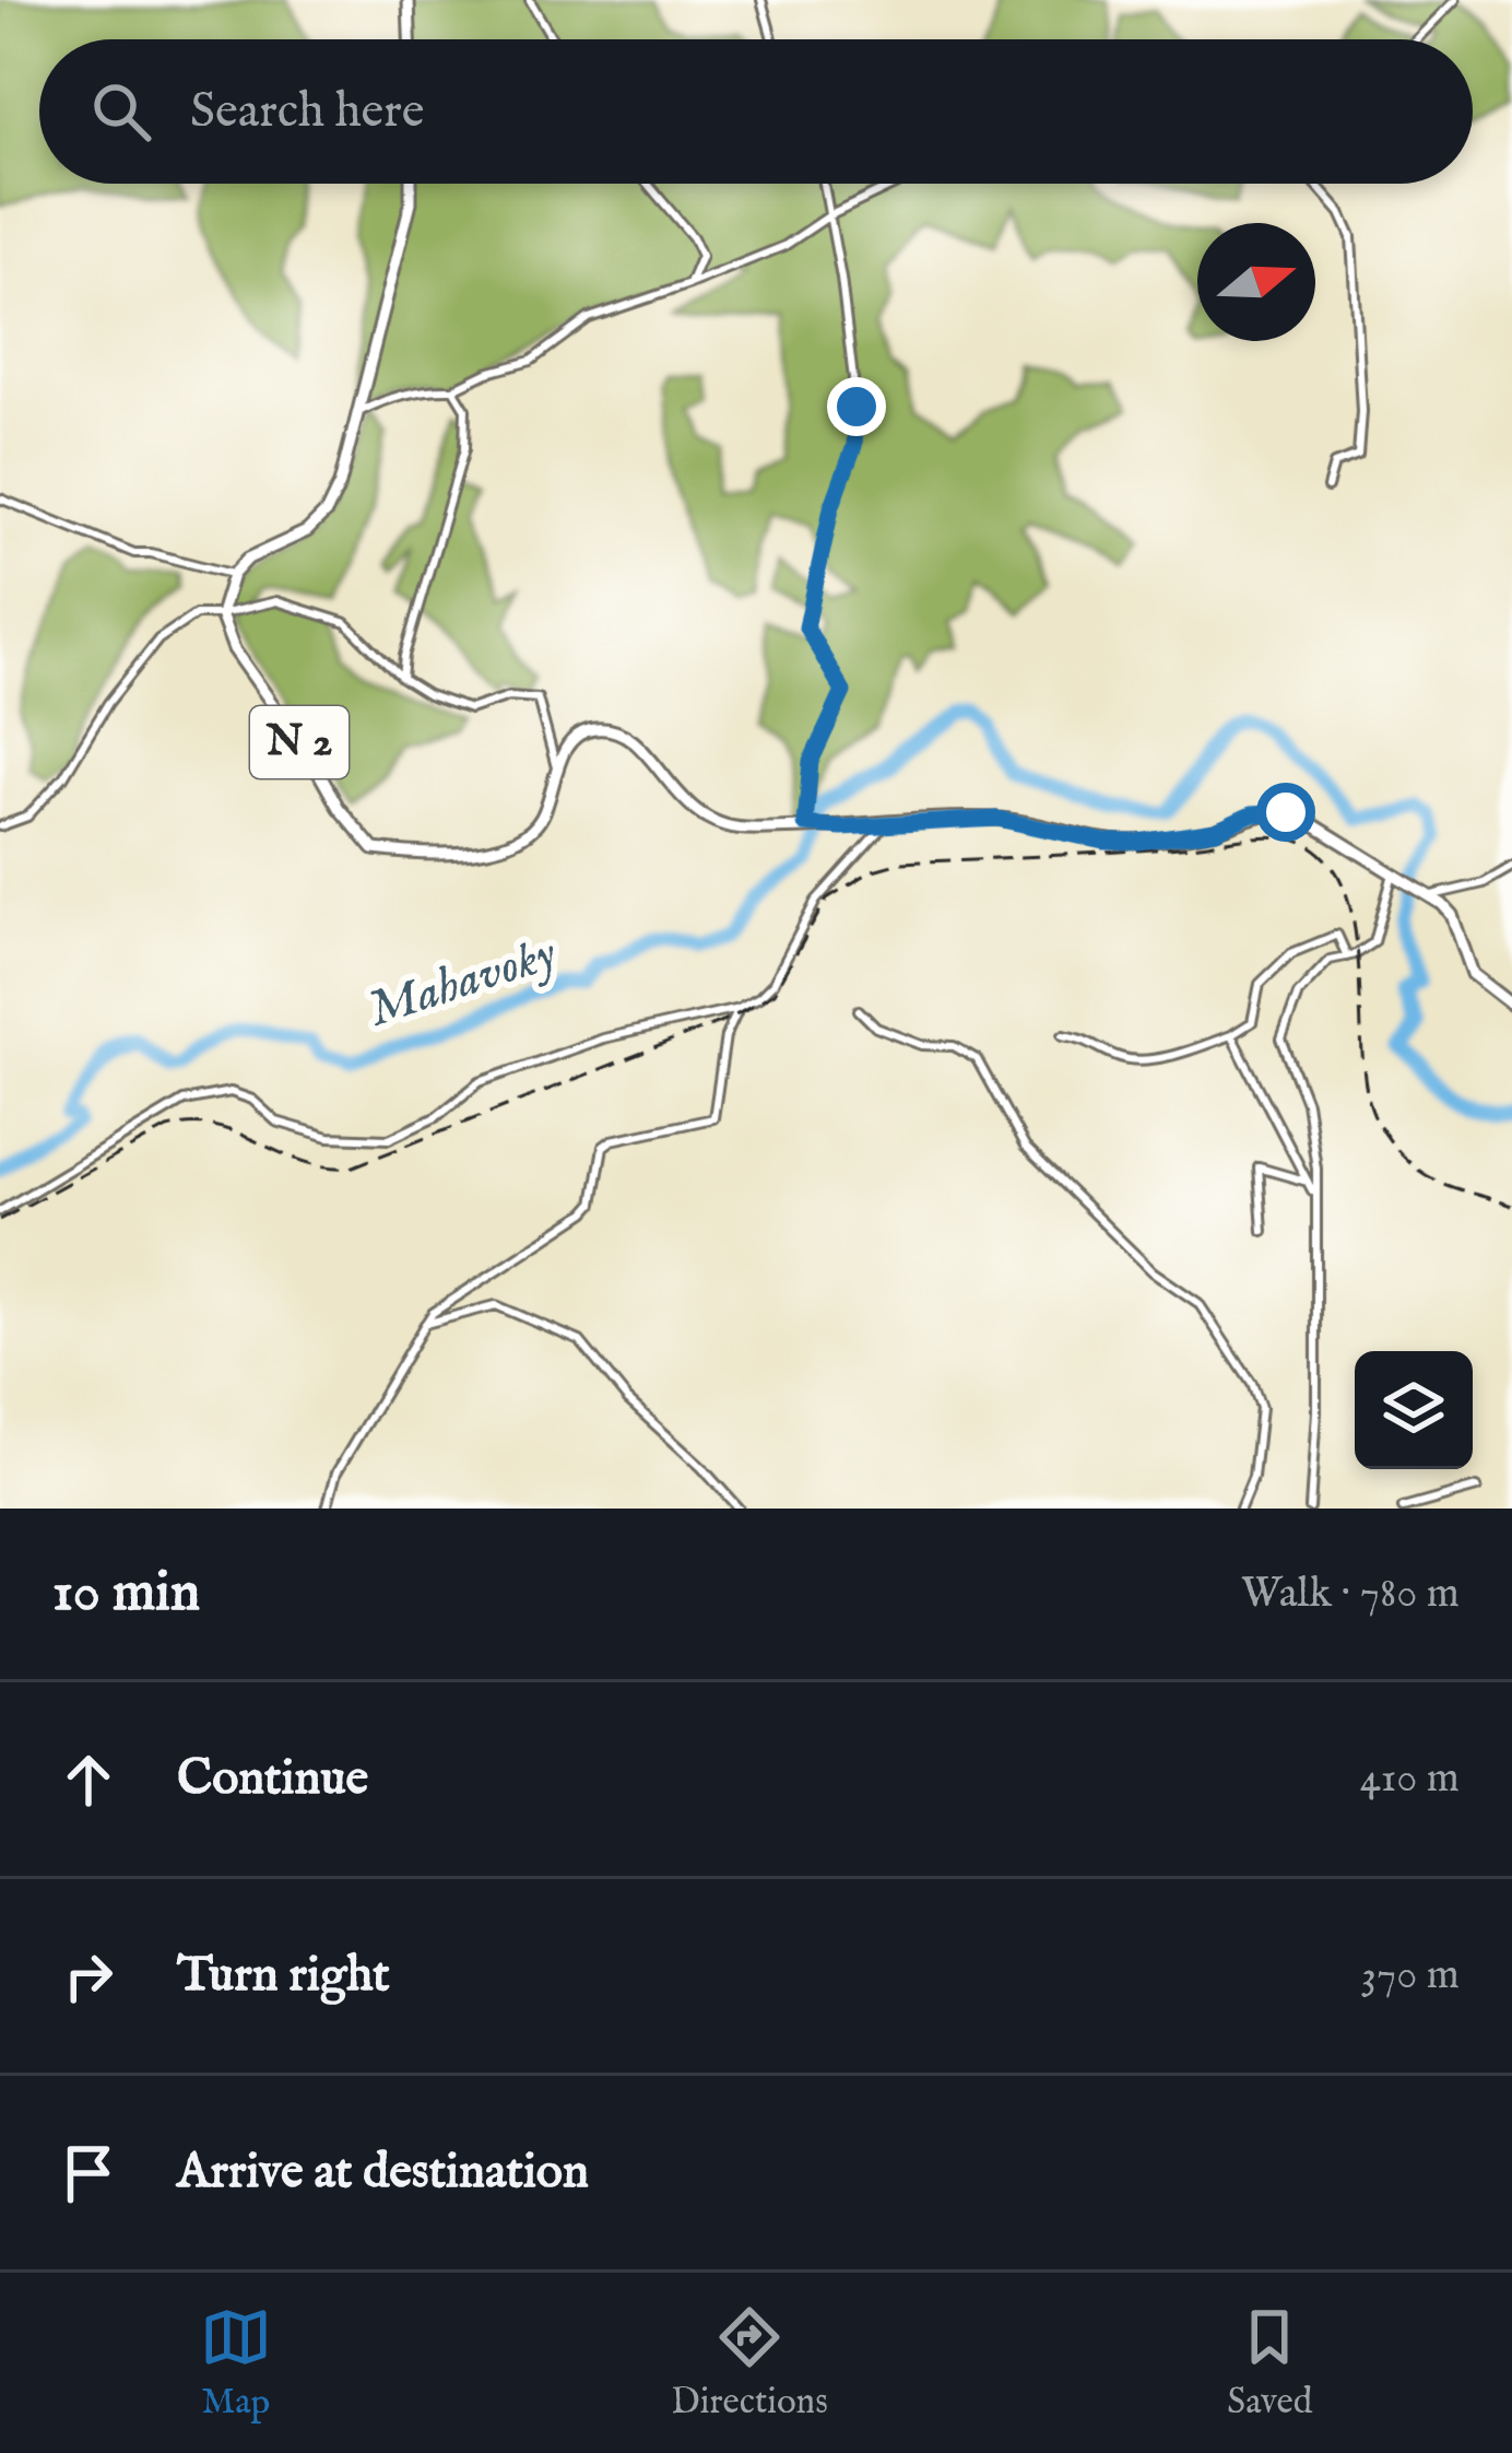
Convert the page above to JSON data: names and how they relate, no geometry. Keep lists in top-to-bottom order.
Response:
{
  "streets": {
    "main road": ["N 2"]
  },
  "water": ["Mahavoky"],
  "north": "right",
  "page": {
    "search": "Search here",
    "heading": ["10 min", "Walk · 780 m"],
    "list": [
      ["Continue", "410 m"],
      ["Turn right", "370 m"],
      "Arrive at destination"
    ],
    "nav": ["Map", "Directions", "Saved"]
  }
}
